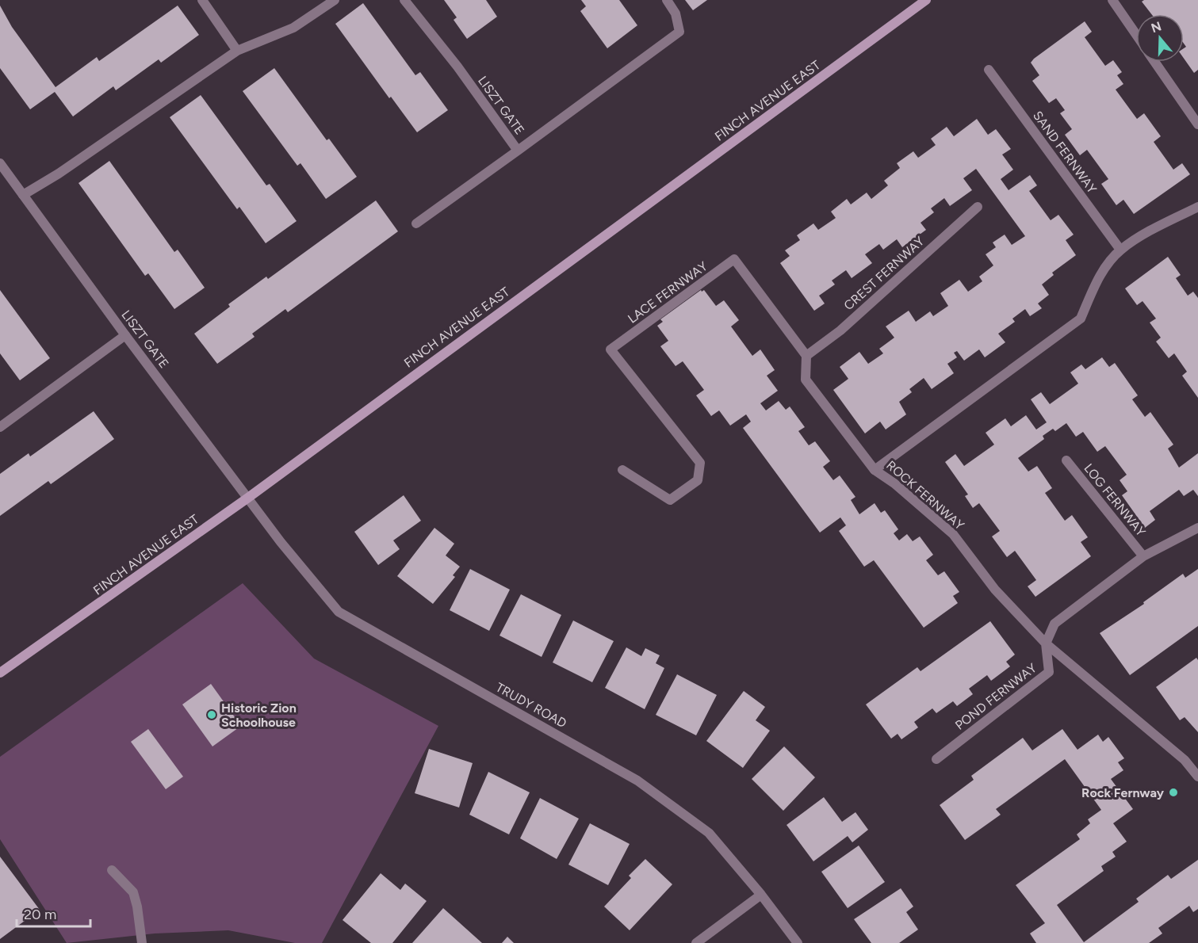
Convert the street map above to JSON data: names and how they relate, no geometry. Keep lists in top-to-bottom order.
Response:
{
  "streets": {
    "main road": ["FINCH AVENUE EAST"],
    "street": [
      "LISZT GATE",
      "SAND FERNWAY",
      "CREST FERNWAY",
      "LACE FERNWAY",
      "ROCK FERNWAY",
      "LOG FERNWAY",
      "POND FERNWAY",
      "TRUDY ROAD"
    ]
  },
  "crossings": [
    ["FINCH AVENUE EAST", "LISZT GATE"],
    ["FINCH AVENUE EAST", "TRUDY ROAD"],
    ["LISZT GATE", "TRUDY ROAD"],
    ["SAND FERNWAY", "ROCK FERNWAY"],
    ["CREST FERNWAY", "LACE FERNWAY"],
    ["ROCK FERNWAY", "POND FERNWAY"]
  ],
  "places": ["Historic Zion Schoolhouse", "Rock Fernway"],
  "scale_bar": "20 m",
  "north": "top"
}
